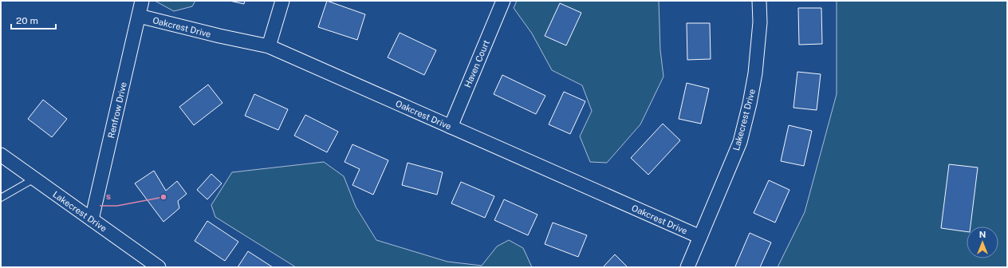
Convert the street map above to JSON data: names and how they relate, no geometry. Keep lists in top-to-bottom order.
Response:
{
  "streets": {
    "street": [
      "Oakcrest Drive",
      "Haven Court",
      "Renfrow Drive",
      "Lakecrest Drive"
    ]
  },
  "crossings": [
    ["Oakcrest Drive", "Haven Court"],
    ["Oakcrest Drive", "Renfrow Drive"],
    ["Oakcrest Drive", "Lakecrest Drive"],
    ["Renfrow Drive", "Lakecrest Drive"]
  ],
  "places": ["s"],
  "scale_bar": "20 m",
  "north": "top"
}
